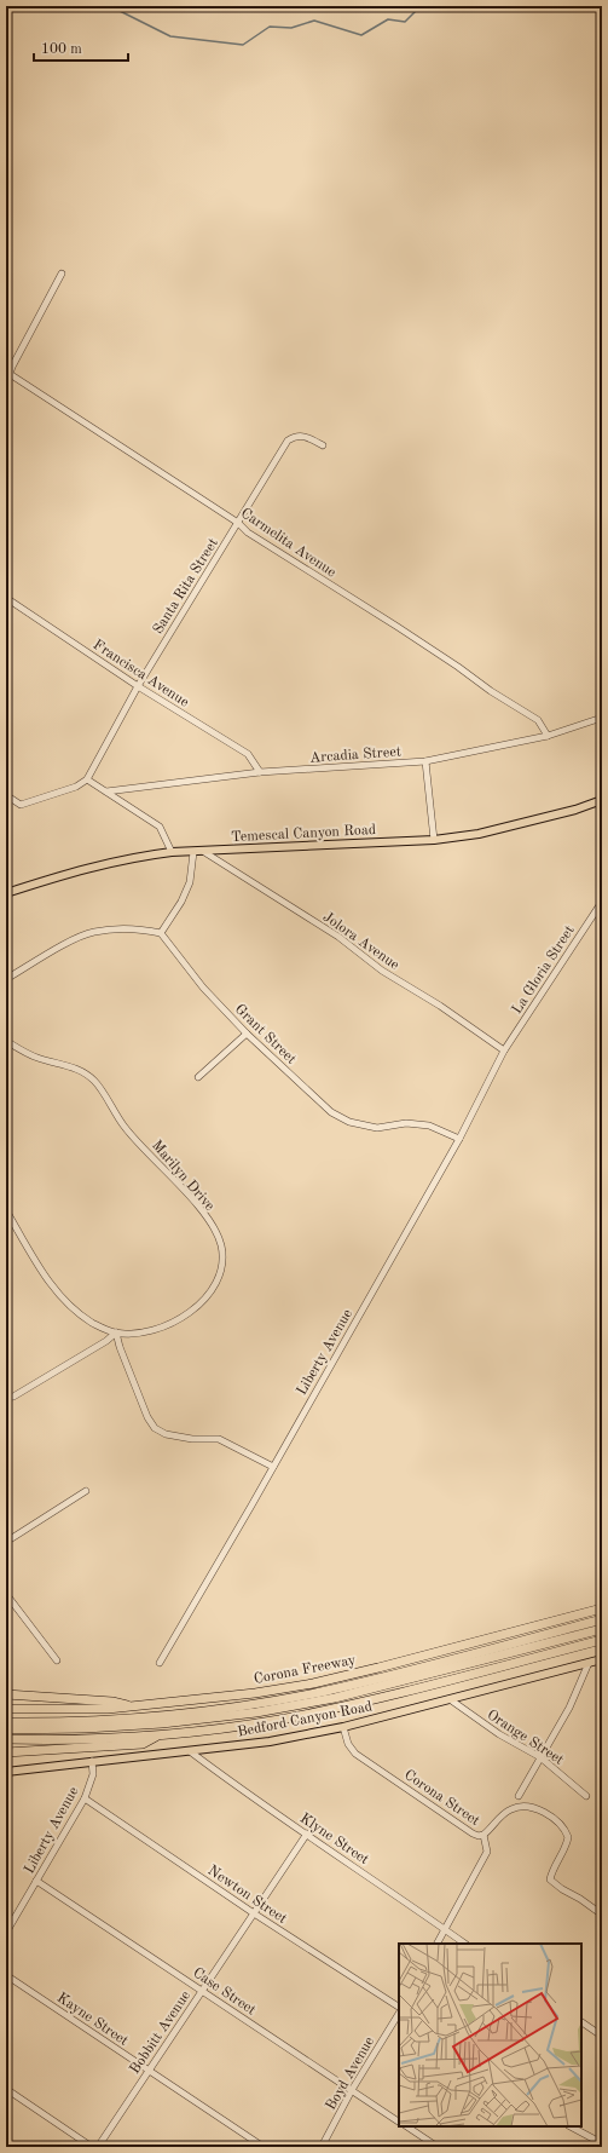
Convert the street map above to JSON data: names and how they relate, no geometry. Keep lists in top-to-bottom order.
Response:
{
  "streets": {
    "highway": ["Corona Freeway"],
    "main road": ["Temescal Canyon Road", "Bedford Canyon Road"],
    "street": [
      "Carmelita Avenue",
      "Santa Rita Street",
      "Francisca Avenue",
      "Arcadia Street",
      "Jolora Avenue",
      "La Gloria Street",
      "Grant Street",
      "Marilyn Drive",
      "Liberty Avenue",
      "Orange Street",
      "Corona Street",
      "Klyne Street",
      "Newton Street",
      "Case Street",
      "Kayne Street",
      "Bobbitt Avenue",
      "Boyd Avenue"
    ]
  },
  "crossings": [
    ["Carmelita Avenue", "Santa Rita Street"],
    ["Carmelita Avenue", "Arcadia Street"],
    ["Santa Rita Street", "Francisca Avenue"],
    ["Francisca Avenue", "Arcadia Street"],
    ["Temescal Canyon Road", "Jolora Avenue"],
    ["Jolora Avenue", "La Gloria Street"],
    ["Jolora Avenue", "Liberty Avenue"],
    ["La Gloria Street", "Liberty Avenue"],
    ["Grant Street", "Liberty Avenue"],
    ["Liberty Avenue", "Bedford Canyon Road"],
    ["Liberty Avenue", "Newton Street"],
    ["Liberty Avenue", "Case Street"],
    ["Bedford Canyon Road", "Orange Street"],
    ["Bedford Canyon Road", "Corona Street"],
    ["Bedford Canyon Road", "Klyne Street"],
    ["Klyne Street", "Bobbitt Avenue"],
    ["Newton Street", "Bobbitt Avenue"],
    ["Case Street", "Bobbitt Avenue"],
    ["Case Street", "Boyd Avenue"],
    ["Kayne Street", "Bobbitt Avenue"]
  ],
  "scale_bar": "100 m"
}
